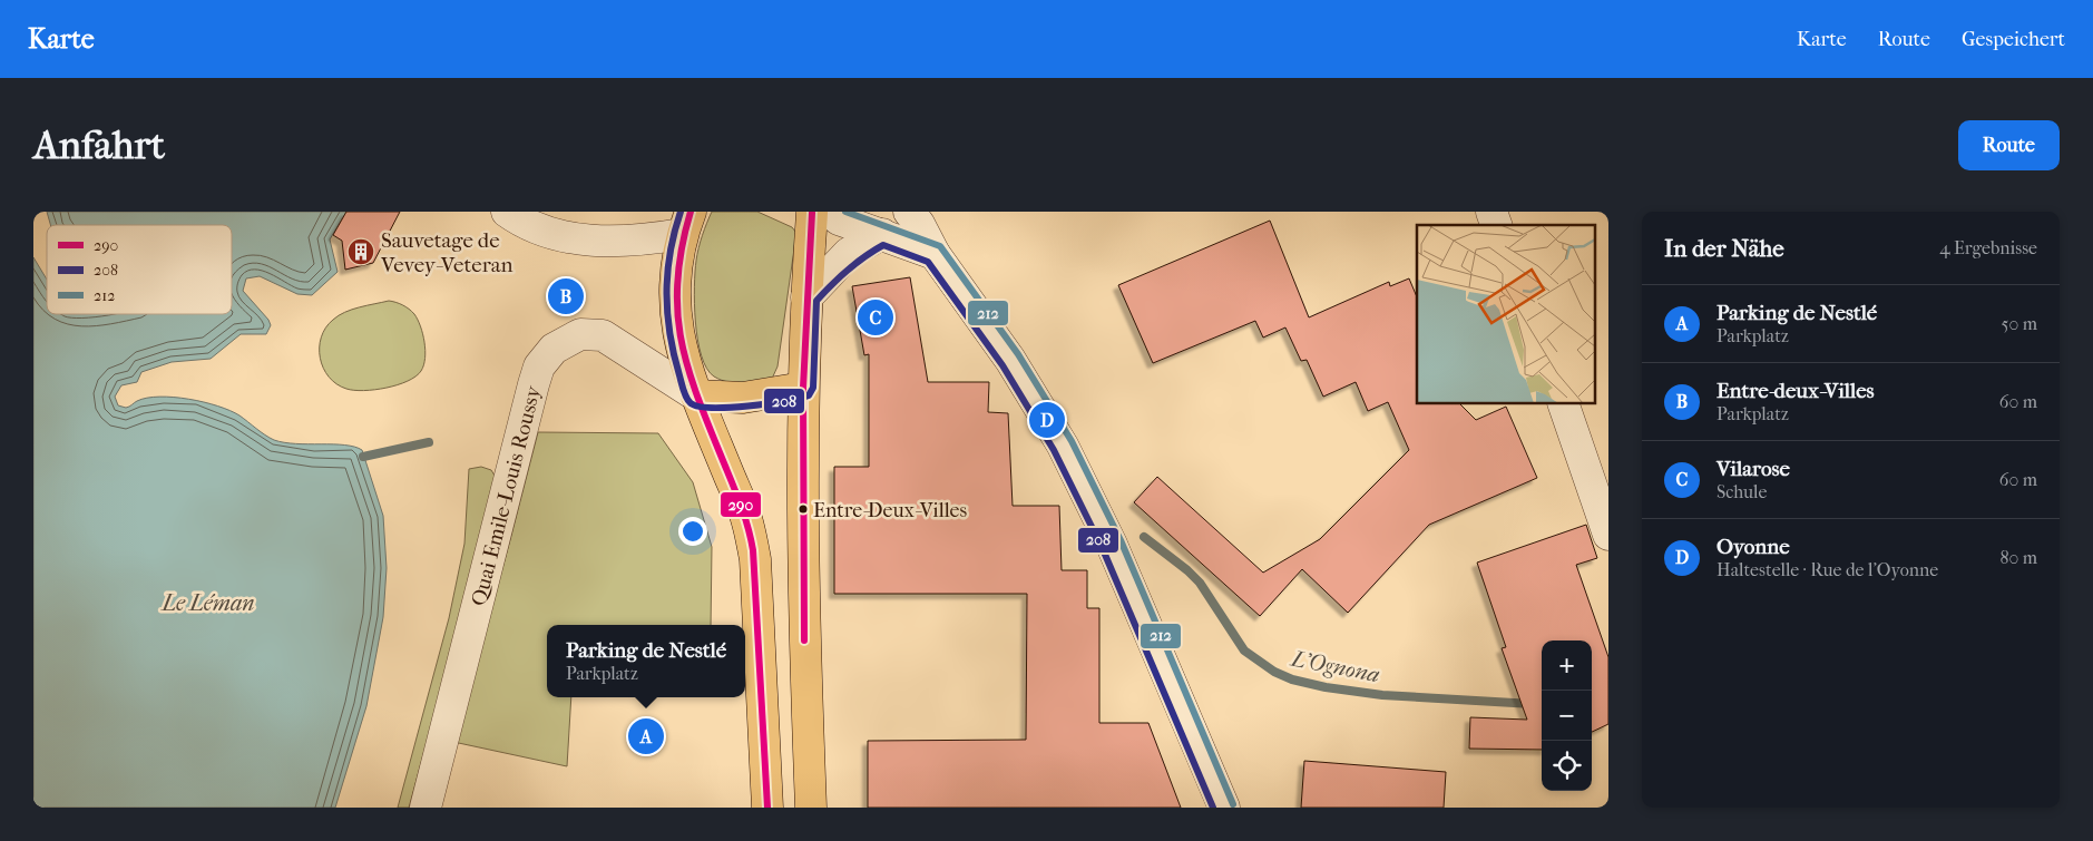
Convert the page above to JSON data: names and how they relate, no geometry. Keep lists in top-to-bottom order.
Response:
{
  "streets": {
    "street": ["Quai Emile-Louis Roussy"]
  },
  "water": ["Le Léman", "L'Ognona"],
  "places": {
    "building": ["Sauvetage de Vevey-Veteran"],
    "other": ["Entre-Deux-Villes"]
  },
  "lines": ["transit line 290", "transit line 208", "transit line 212"],
  "legend": ["290", "208", "212"],
  "page": {
    "header": "Karte",
    "nav": ["Karte", "Route", "Gespeichert"],
    "buttons": "Route",
    "title": "Anfahrt",
    "heading": ["In der Nähe", "4 Ergebnisse"],
    "pins": [
      "B",
      "C",
      "D",
      "A"
    ],
    "list": [
      {
        "mark": "A",
        "name": "Parking de Nestlé",
        "note": "Parkplatz",
        "value": "50 m"
      },
      {
        "mark": "B",
        "name": "Entre-deux-Villes",
        "note": "Parkplatz",
        "value": "60 m"
      },
      {
        "mark": "C",
        "name": "Vilarose",
        "note": "Schule",
        "value": "60 m"
      },
      {
        "mark": "D",
        "name": "Oyonne",
        "note": "Haltestelle · Rue de l'Oyonne",
        "value": "80 m"
      }
    ],
    "popup": ["Parking de Nestlé", "Parkplatz"],
    "map_buttons": ["+", "−"]
  }
}
